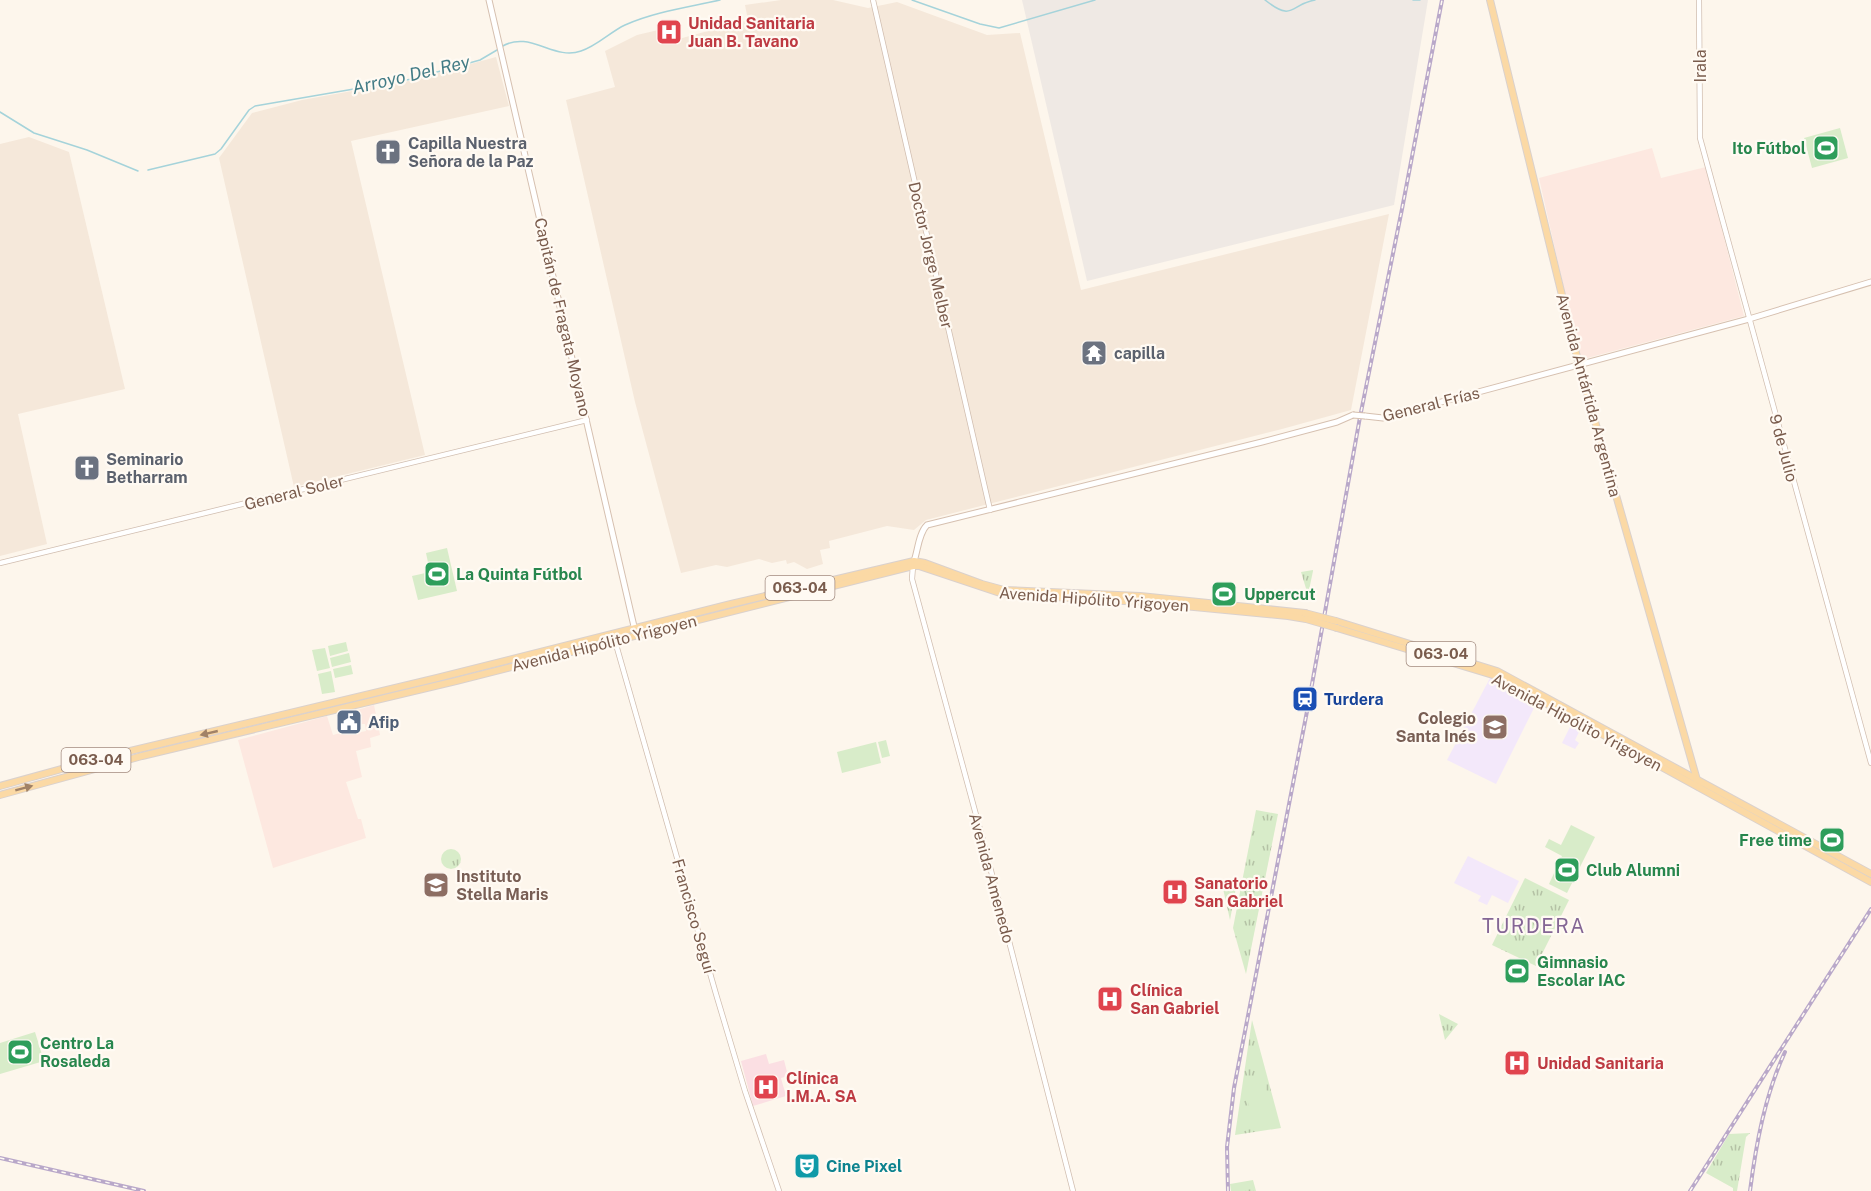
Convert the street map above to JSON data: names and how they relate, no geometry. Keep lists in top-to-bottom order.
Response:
{
  "streets": {
    "main road": [
      "Capitán de Fragata Moyano",
      "Avenida Antártida Argentina",
      "General Frías",
      "063-04",
      "Avenida Hipólito Yrigoyen"
    ],
    "street": [
      "Irala",
      "Doctor Jorge Melber",
      "9 de Julio",
      "General Soler",
      "Avenida Amenedo",
      "Francisco Seguí"
    ]
  },
  "crossings": [
    ["Irala", "9 de Julio"],
    ["Doctor Jorge Melber", "General Frías"],
    ["Capitán de Fragata Moyano", "General Soler"],
    ["Capitán de Fragata Moyano", "Avenida Hipólito Yrigoyen"],
    ["Avenida Antártida Argentina", "General Frías"],
    ["Avenida Antártida Argentina", "Avenida Hipólito Yrigoyen"],
    ["General Frías", "9 de Julio"],
    ["General Frías", "Avenida Hipólito Yrigoyen"],
    ["General Frías", "Avenida Amenedo"],
    ["Avenida Hipólito Yrigoyen", "Avenida Amenedo"],
    ["Avenida Hipólito Yrigoyen", "Francisco Seguí"]
  ],
  "districts": ["TURDERA"],
  "water": ["Arroyo Del Rey"],
  "places": {
    "hospital": [
      "Unidad Sanitaria Juan B. Tavano",
      "Sanatorio San Gabriel",
      "Clínica San Gabriel",
      "Unidad Sanitaria",
      "Clínica I.M.A. SA"
    ],
    "sports": [
      "Ito Fútbol",
      "La Quinta Fútbol",
      "Uppercut",
      "Free time",
      "Club Alumni",
      "Gimnasio Escolar IAC",
      "Centro La Rosaleda"
    ],
    "church": ["Capilla Nuestra Señora de la Paz", "Seminario Betharram"],
    "temple": ["capilla"],
    "station": ["Turdera"],
    "public building": ["Afip"],
    "school or university": ["Colegio Santa Inés", "Instituto Stella Maris"],
    "theatre": ["Cine Pixel"]
  }
}
